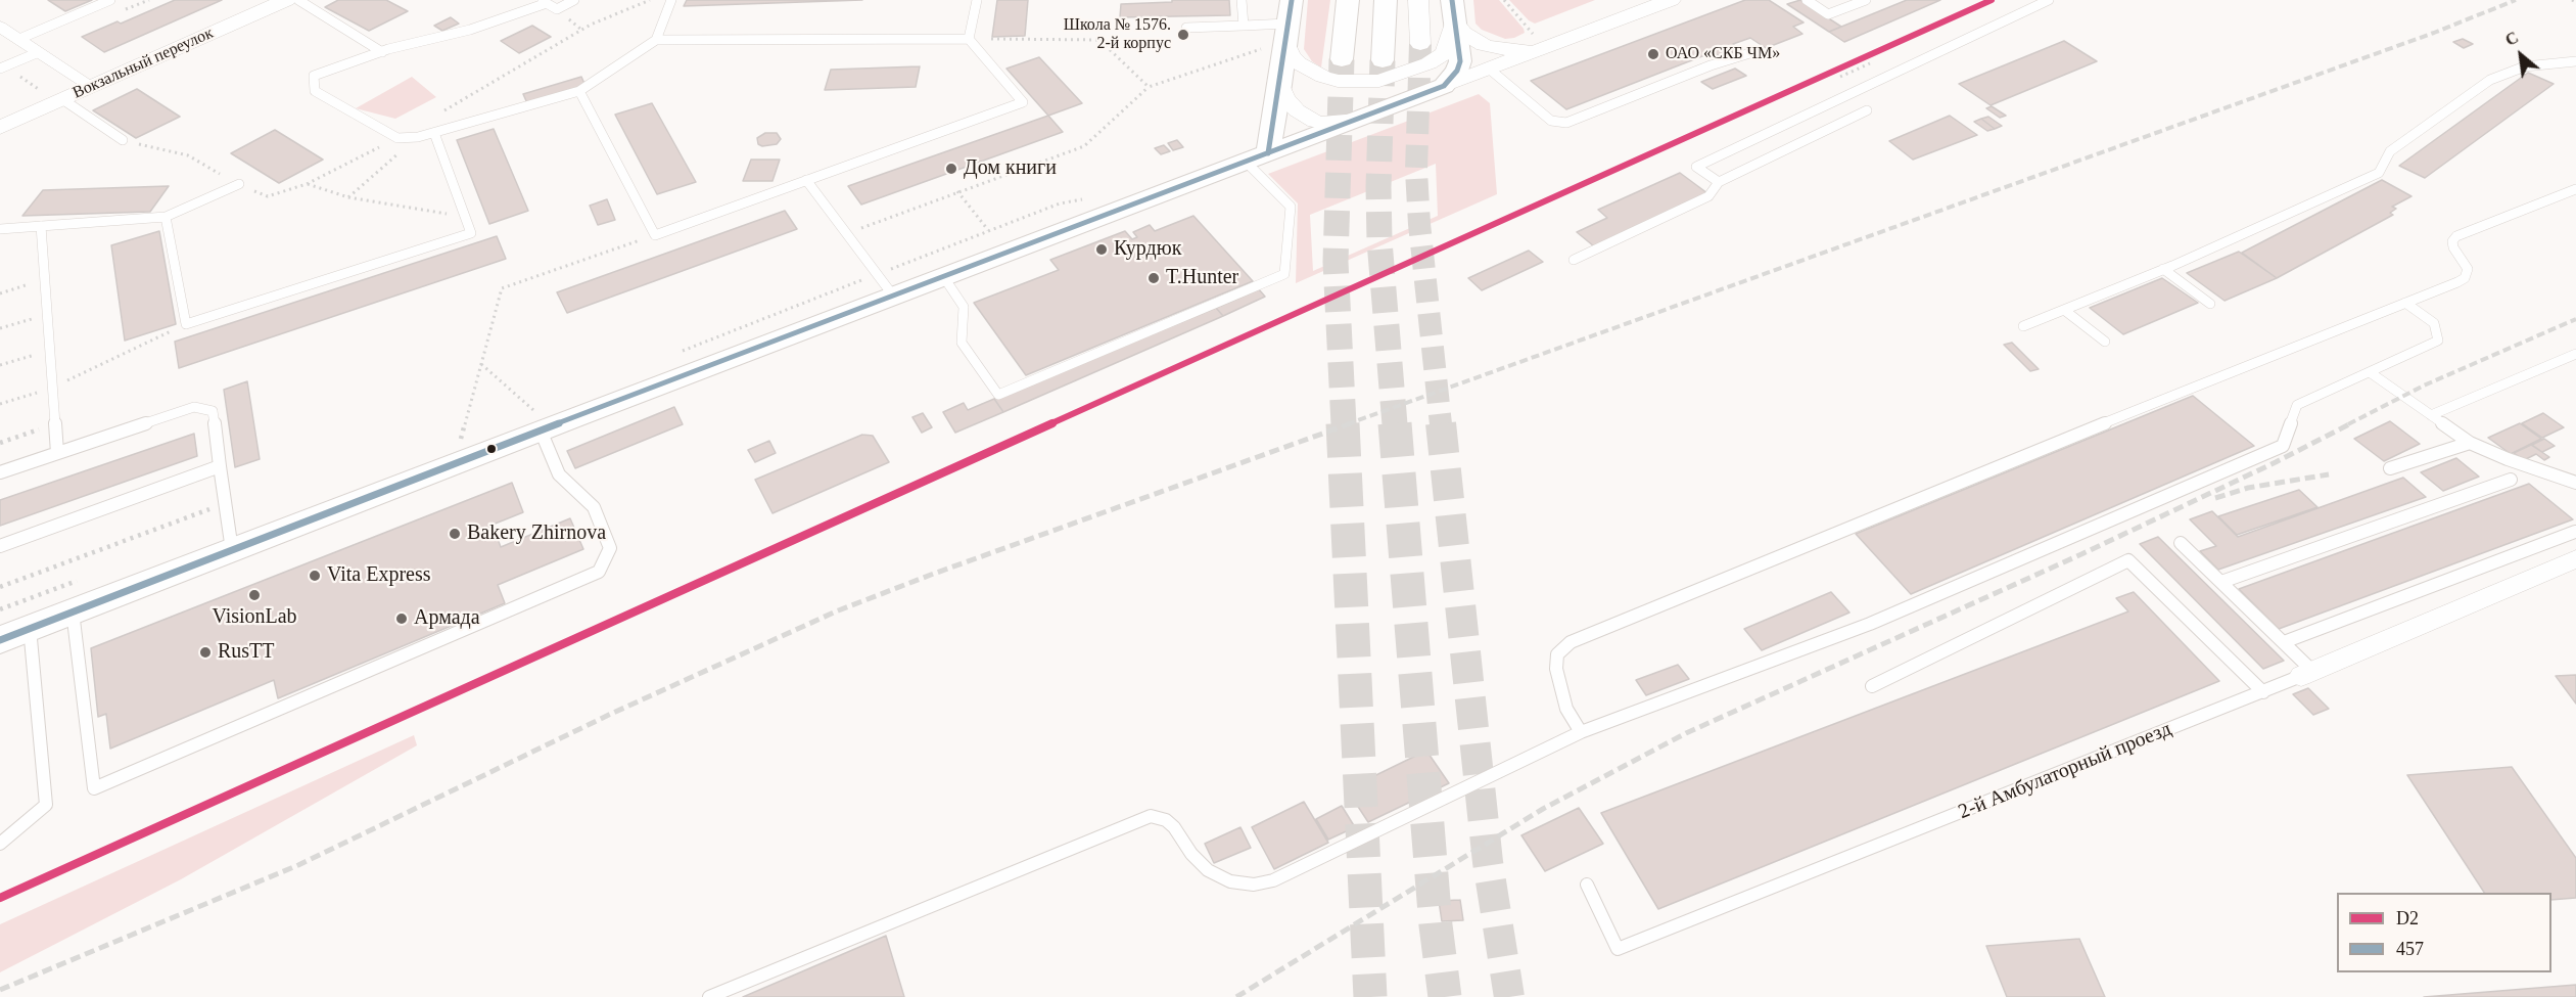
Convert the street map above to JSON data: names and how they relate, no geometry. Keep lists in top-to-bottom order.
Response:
{
  "streets": {
    "street": ["Вокзальный переулок", "2-й Амбулаторный проезд"]
  },
  "places": [
    "Школа № 1576. 2-й корпус",
    "ОАО «СКБ ЧМ»",
    "Дом книги",
    "Курдюк",
    "T.Hunter",
    "Bakery Zhirnova",
    "Vita Express",
    "VisionLab",
    "Армада",
    "RusTT"
  ],
  "lines": ["transit line D2", "transit line 457"],
  "legend": ["D2", "457"],
  "north": "top left"
}
